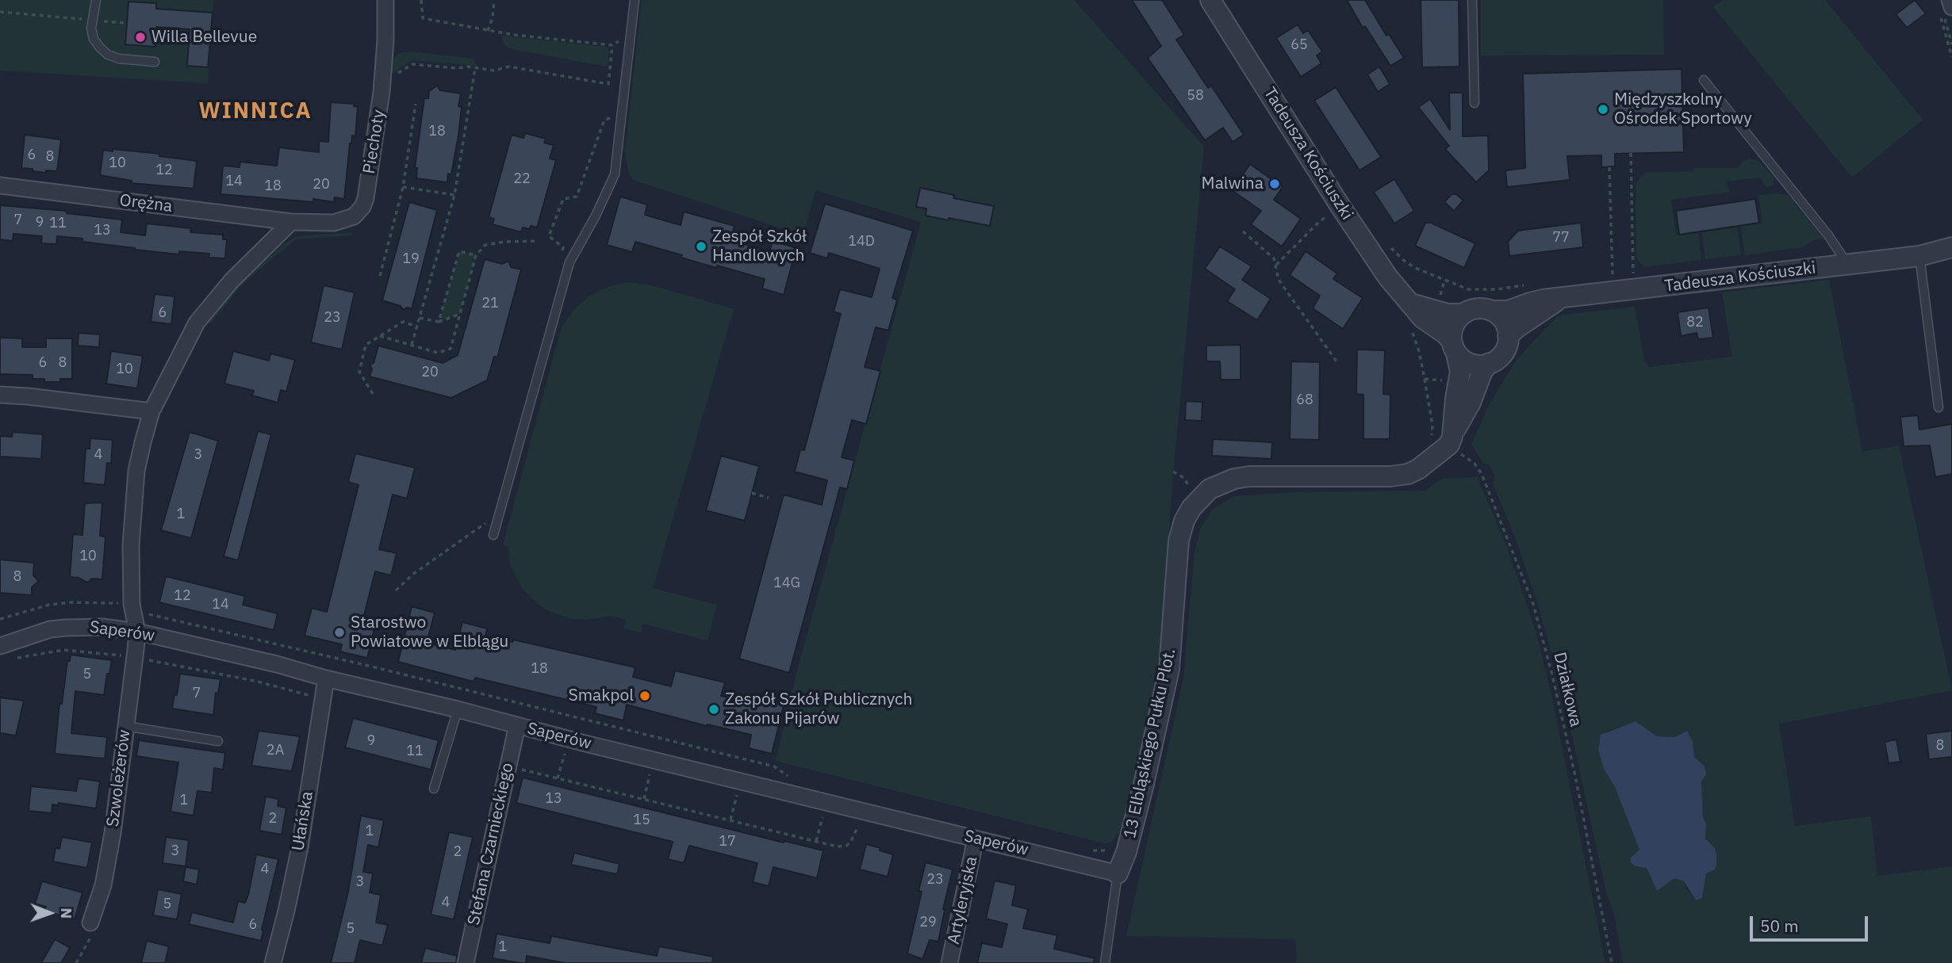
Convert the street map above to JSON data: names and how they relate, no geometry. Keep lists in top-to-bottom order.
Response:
{
  "streets": {
    "street": [
      "Piechoty",
      "Tadeusza Kościuszki",
      "Orężna",
      "Saperów",
      "13 Elbląskiego Pułku Plot.",
      "Szwoleżerów",
      "Ułańska",
      "Stefana Czarnieckiego",
      "Artyleryjska"
    ],
    "path": ["Działkowa"]
  },
  "crossings": [
    ["Piechoty", "Orężna"],
    ["Piechoty", "Szwoleżerów"],
    ["Tadeusza Kościuszki", "13 Elbląskiego Pułku Plot."],
    ["Orężna", "Szwoleżerów"],
    ["Saperów", "13 Elbląskiego Pułku Plot."],
    ["Saperów", "Szwoleżerów"],
    ["Saperów", "Ułańska"],
    ["Saperów", "Stefana Czarnieckiego"],
    ["Saperów", "Artyleryjska"],
    ["Działkowa", "13 Elbląskiego Pułku Plot."]
  ],
  "districts": ["WINNICA"],
  "places": [
    "Willa Bellevue",
    "Międzyszkolny Ośrodek Sportowy",
    "Malwina",
    "Zespół Szkół Handlowych",
    "Starostwo Powiatowe w Elblągu",
    "Smakpol",
    "Zespół Szkół Publicznych Zakonu Pijarów"
  ],
  "house_numbers": [
    "65",
    "58",
    "18",
    "6",
    "8",
    "10",
    "12",
    "22",
    "14",
    "20",
    "18",
    "7",
    "9",
    "11",
    "13",
    "77",
    "14D",
    "19",
    "21",
    "6",
    "23",
    "82",
    "6",
    "8",
    "10",
    "20",
    "68",
    "4",
    "3",
    "1",
    "10",
    "8",
    "14G",
    "12",
    "14",
    "18",
    "5",
    "7",
    "9",
    "8",
    "2A",
    "11",
    "13",
    "1",
    "2",
    "15",
    "1",
    "17",
    "3",
    "2",
    "4",
    "23",
    "3",
    "4",
    "5",
    "29",
    "6",
    "5",
    "1"
  ],
  "scale_bar": "50 m",
  "north": "right"
}
